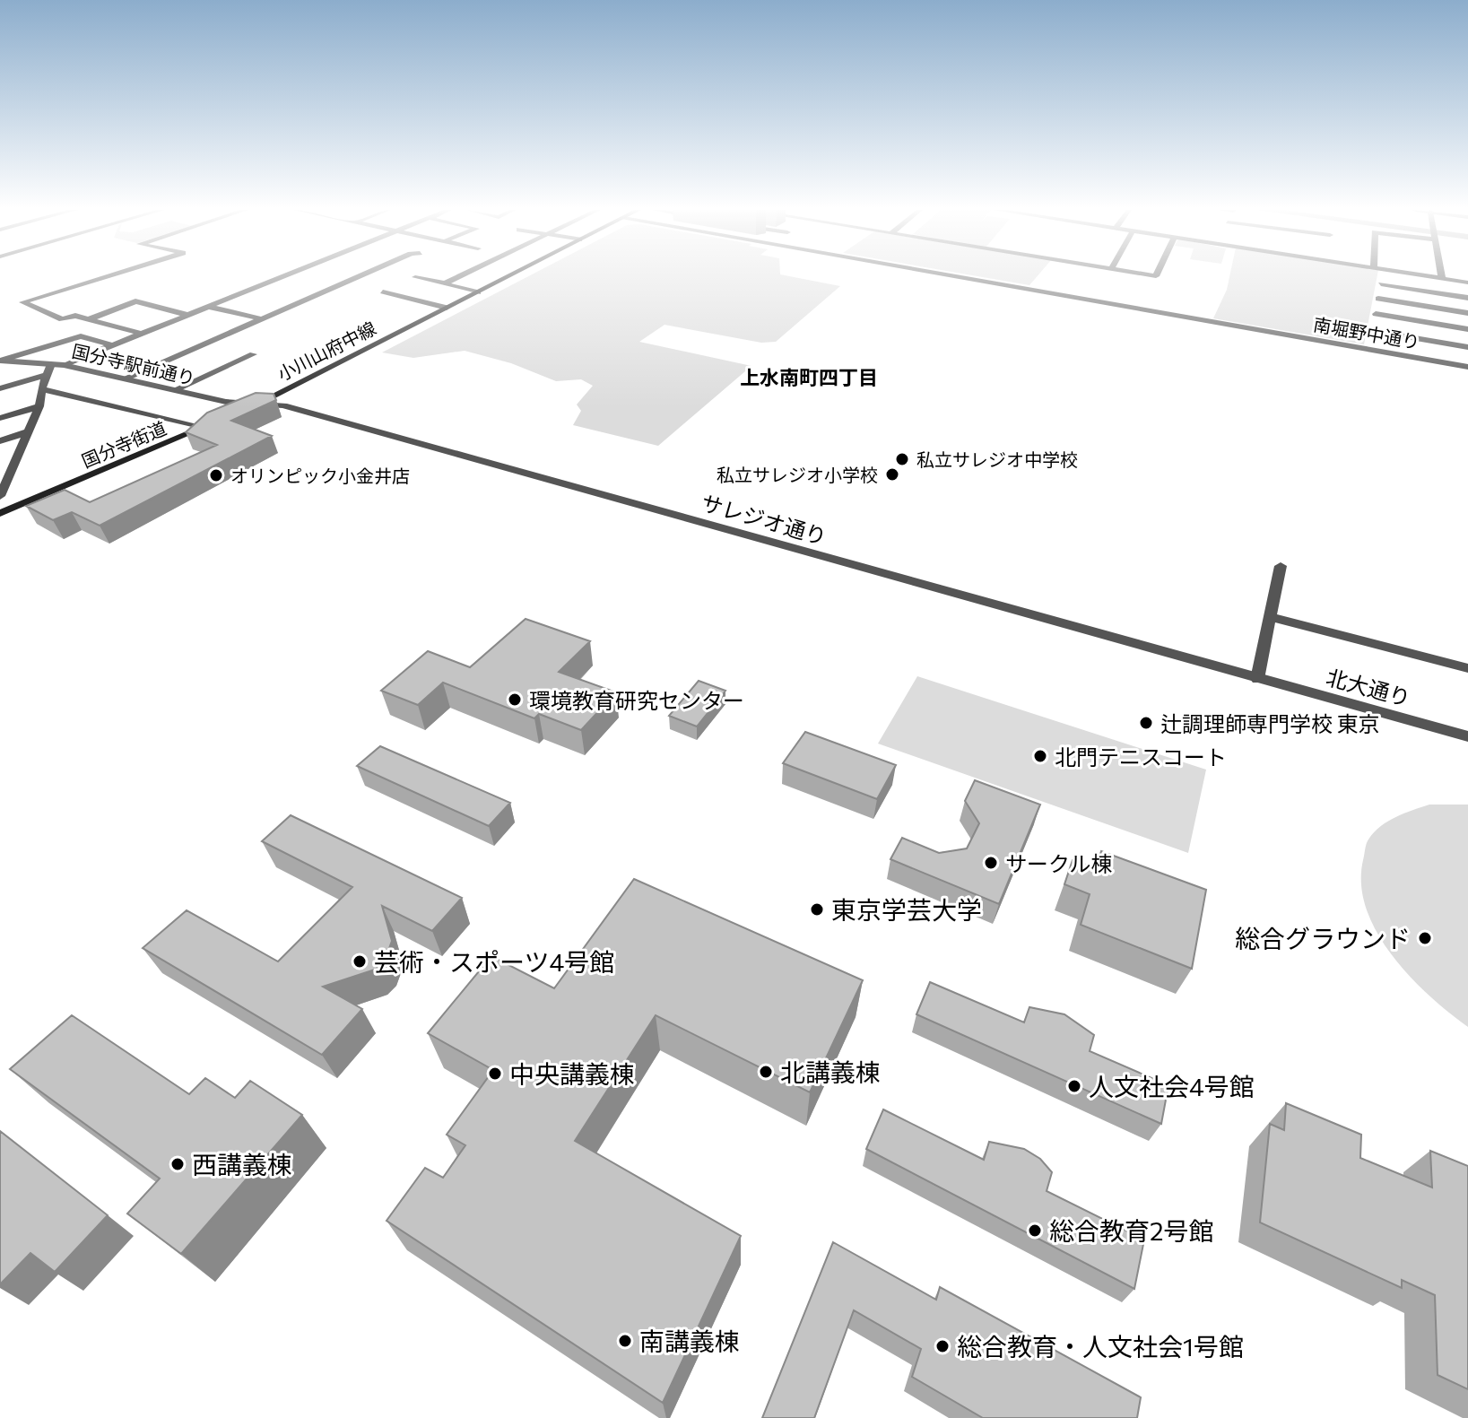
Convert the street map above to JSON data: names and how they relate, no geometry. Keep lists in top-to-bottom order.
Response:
{
  "streets": {
    "main road": ["小川山府中線", "国分寺街道"],
    "street": [
      "南堀野中通り",
      "国分寺駅前通り",
      "サレジオ通り",
      "北大通り"
    ]
  },
  "crossings": [
    ["小川山府中線", "国分寺駅前通り"],
    ["小川山府中線", "サレジオ通り"],
    ["国分寺駅前通り", "サレジオ通り"],
    ["サレジオ通り", "北大通り"]
  ],
  "districts": ["上水南町四丁目"],
  "places": [
    "私立サレジオ中学校",
    "私立サレジオ小学校",
    "オリンピック小金井店",
    "環境教育研究センター",
    "辻調理師専門学校 東京",
    "北門テニスコート",
    "サークル棟",
    "東京学芸大学",
    "総合グラウンド",
    "芸術・スポーツ4号館",
    "北講義棟",
    "中央講義棟",
    "人文社会4号館",
    "西講義棟",
    "総合教育2号館",
    "南講義棟",
    "総合教育・人文社会1号館"
  ]
}
